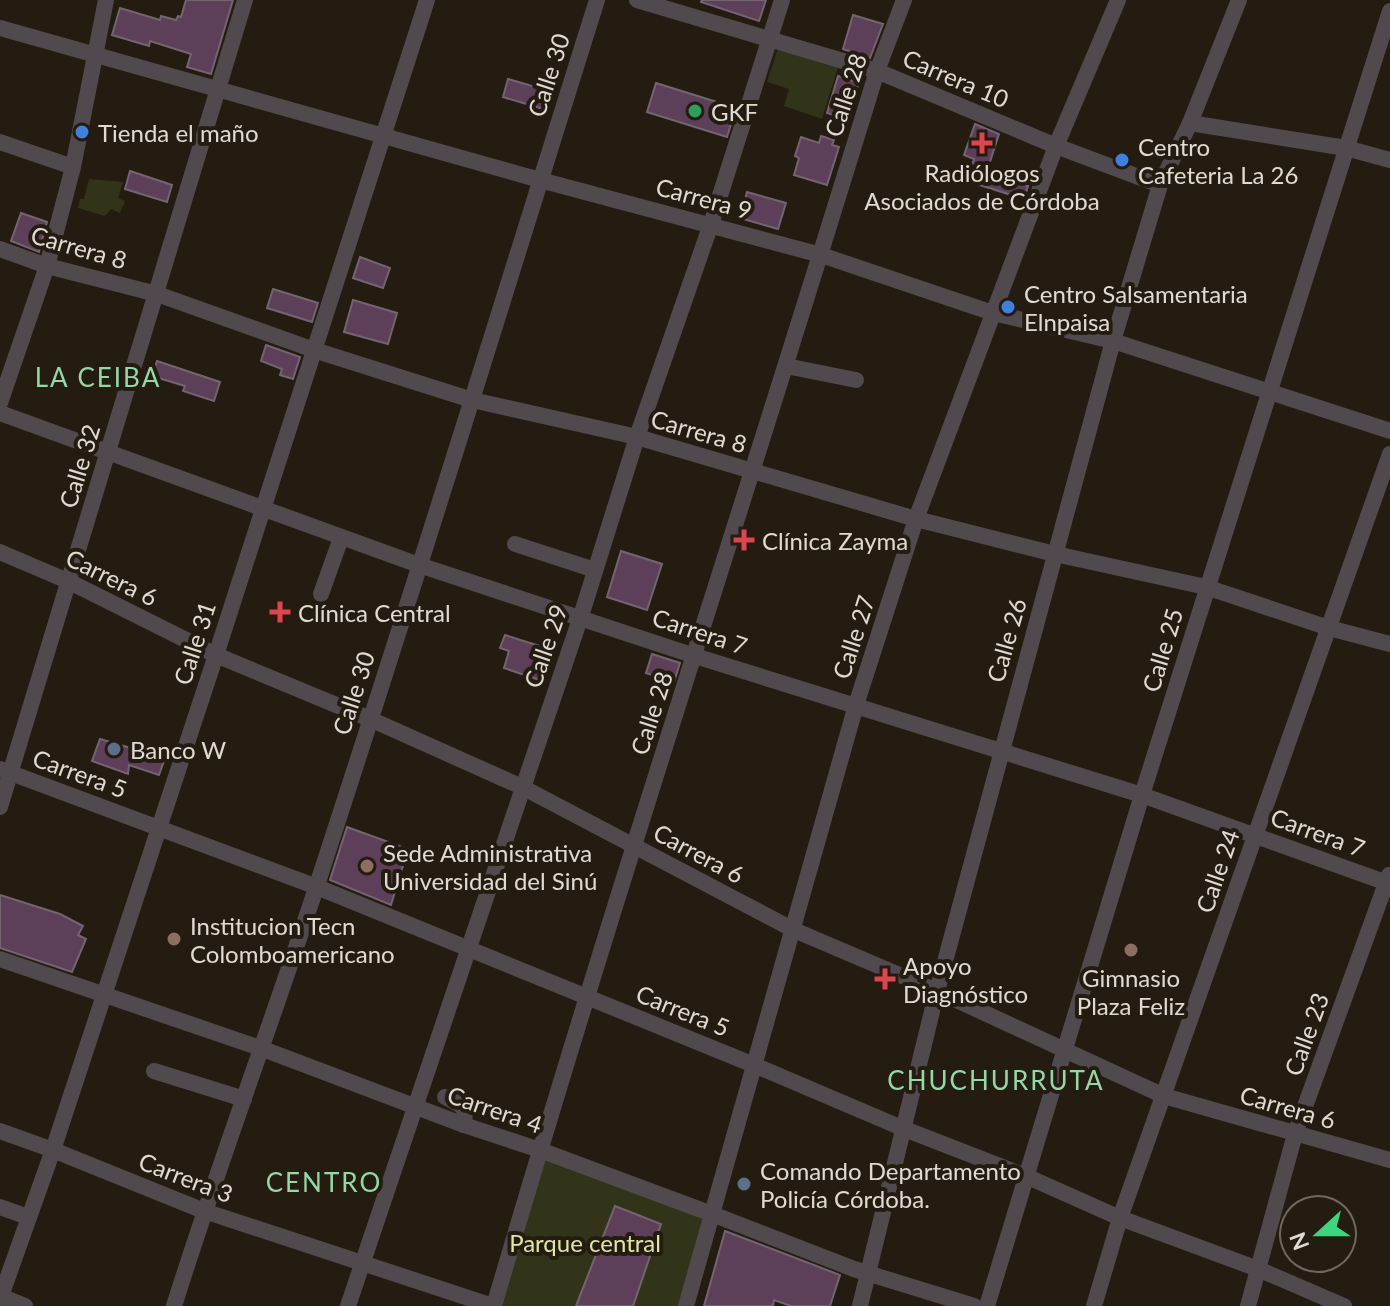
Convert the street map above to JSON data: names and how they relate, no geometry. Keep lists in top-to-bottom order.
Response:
{
  "streets": {
    "street": [
      "Calle 30",
      "Carrera 10",
      "Calle 28",
      "Carrera 9",
      "Carrera 8",
      "Calle 32",
      "Carrera 6",
      "Carrera 7",
      "Calle 27",
      "Calle 26",
      "Calle 31",
      "Calle 29",
      "Calle 25",
      "Carrera 5",
      "Calle 24",
      "Calle 23",
      "Carrera 4",
      "Carrera 3"
    ]
  },
  "crossings": [
    ["Calle 30", "Carrera 9"],
    ["Calle 30", "Carrera 8"],
    ["Calle 30", "Carrera 6"],
    ["Calle 30", "Carrera 7"],
    ["Calle 30", "Carrera 5"],
    ["Calle 30", "Carrera 4"],
    ["Calle 30", "Carrera 3"],
    ["Carrera 10", "Calle 28"],
    ["Carrera 10", "Calle 27"],
    ["Carrera 10", "Calle 26"],
    ["Carrera 10", "Calle 29"],
    ["Calle 28", "Carrera 9"],
    ["Calle 28", "Carrera 8"],
    ["Calle 28", "Carrera 6"],
    ["Calle 28", "Carrera 7"],
    ["Calle 28", "Carrera 5"],
    ["Calle 28", "Carrera 4"],
    ["Calle 28", "Carrera 3"],
    ["Carrera 9", "Calle 32"],
    ["Carrera 9", "Calle 27"],
    ["Carrera 9", "Calle 26"],
    ["Carrera 9", "Calle 31"],
    ["Carrera 9", "Calle 29"],
    ["Carrera 9", "Calle 25"],
    ["Carrera 8", "Calle 32"],
    ["Carrera 8", "Calle 27"],
    ["Carrera 8", "Calle 26"],
    ["Carrera 8", "Calle 31"],
    ["Carrera 8", "Calle 29"],
    ["Carrera 8", "Calle 25"],
    ["Carrera 8", "Calle 24"],
    ["Calle 32", "Carrera 6"],
    ["Calle 32", "Carrera 7"],
    ["Calle 32", "Carrera 5"],
    ["Carrera 6", "Calle 27"],
    ["Carrera 6", "Calle 26"],
    ["Carrera 6", "Calle 31"],
    ["Carrera 6", "Calle 29"],
    ["Carrera 6", "Calle 25"],
    ["Carrera 6", "Calle 24"],
    ["Carrera 6", "Calle 23"],
    ["Carrera 7", "Calle 27"],
    ["Carrera 7", "Calle 26"],
    ["Carrera 7", "Calle 31"],
    ["Carrera 7", "Calle 29"],
    ["Carrera 7", "Calle 25"],
    ["Carrera 7", "Calle 24"],
    ["Carrera 7", "Calle 23"],
    ["Calle 27", "Carrera 5"],
    ["Calle 27", "Carrera 4"],
    ["Calle 26", "Carrera 5"],
    ["Calle 26", "Carrera 4"],
    ["Calle 31", "Carrera 5"],
    ["Calle 31", "Carrera 4"],
    ["Calle 31", "Carrera 3"],
    ["Calle 29", "Carrera 5"],
    ["Calle 29", "Carrera 4"],
    ["Calle 29", "Carrera 3"],
    ["Calle 25", "Carrera 5"],
    ["Carrera 5", "Calle 24"],
    ["Carrera 5", "Calle 23"]
  ],
  "districts": ["LA CEIBA", "CHUCHURRUTA", "CENTRO"],
  "parks": ["Parque central"],
  "places": {
    "other": [
      "GKF",
      "Tienda el maño",
      "Centro Cafeteria La 26",
      "Centro Salsamentaria Elnpaisa",
      "Banco W",
      "Sede Administrativa Universidad del Sinú",
      "Institucion Tecn Colomboamericano",
      "Gimnasio Plaza Feliz",
      "Comando Departamento Policía Córdoba."
    ],
    "health": [
      "Radiólogos Asociados de Córdoba",
      "Clínica Zayma",
      "Clínica Central",
      "Apoyo Diagnóstico"
    ]
  },
  "north": "left"
}
